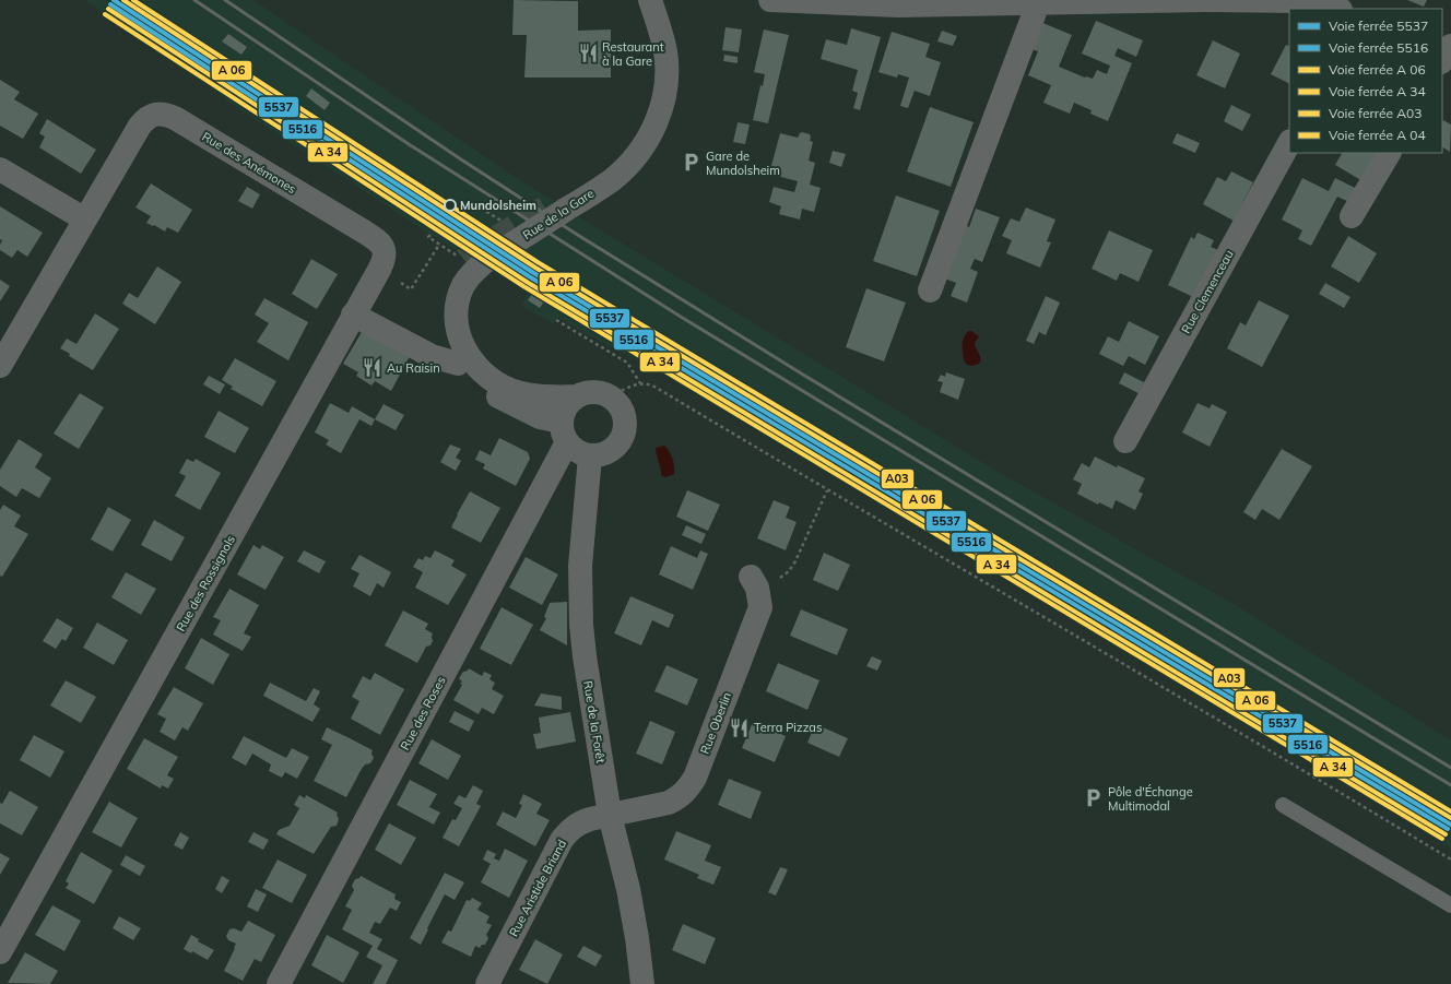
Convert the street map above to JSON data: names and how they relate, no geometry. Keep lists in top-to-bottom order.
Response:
{
  "streets": {
    "street": [
      "Rue des Anémones",
      "Rue de la Gare",
      "Rue Clemenceau",
      "Rue des Rossignols",
      "Rue des Roses",
      "Rue de la Forêt",
      "Rue Oberlin",
      "Rue Aristide Briand"
    ]
  },
  "crossings": [
    ["Rue des Anémones", "Rue des Rossignols"],
    ["Rue de la Gare", "Rue des Roses"],
    ["Rue de la Gare", "Rue de la Forêt"],
    ["Rue des Roses", "Rue de la Forêt"],
    ["Rue de la Forêt", "Rue Oberlin"],
    ["Rue de la Forêt", "Rue Aristide Briand"],
    ["Rue Oberlin", "Rue Aristide Briand"]
  ],
  "places": {
    "restaurant": ["Restaurant à la Gare", "Au Raisin", "Terra Pizzas"],
    "parking": ["Gare de Mundolsheim", "Pôle d'Échange Multimodal"],
    "other": ["Mundolsheim"]
  },
  "lines": ["rail line 5537", "rail line A03", "rail line 5516"],
  "legend": [
    "Voie ferrée 5537",
    "Voie ferrée 5516",
    "Voie ferrée A 06",
    "Voie ferrée A 34",
    "Voie ferrée A03",
    "Voie ferrée A 04"
  ]
}
